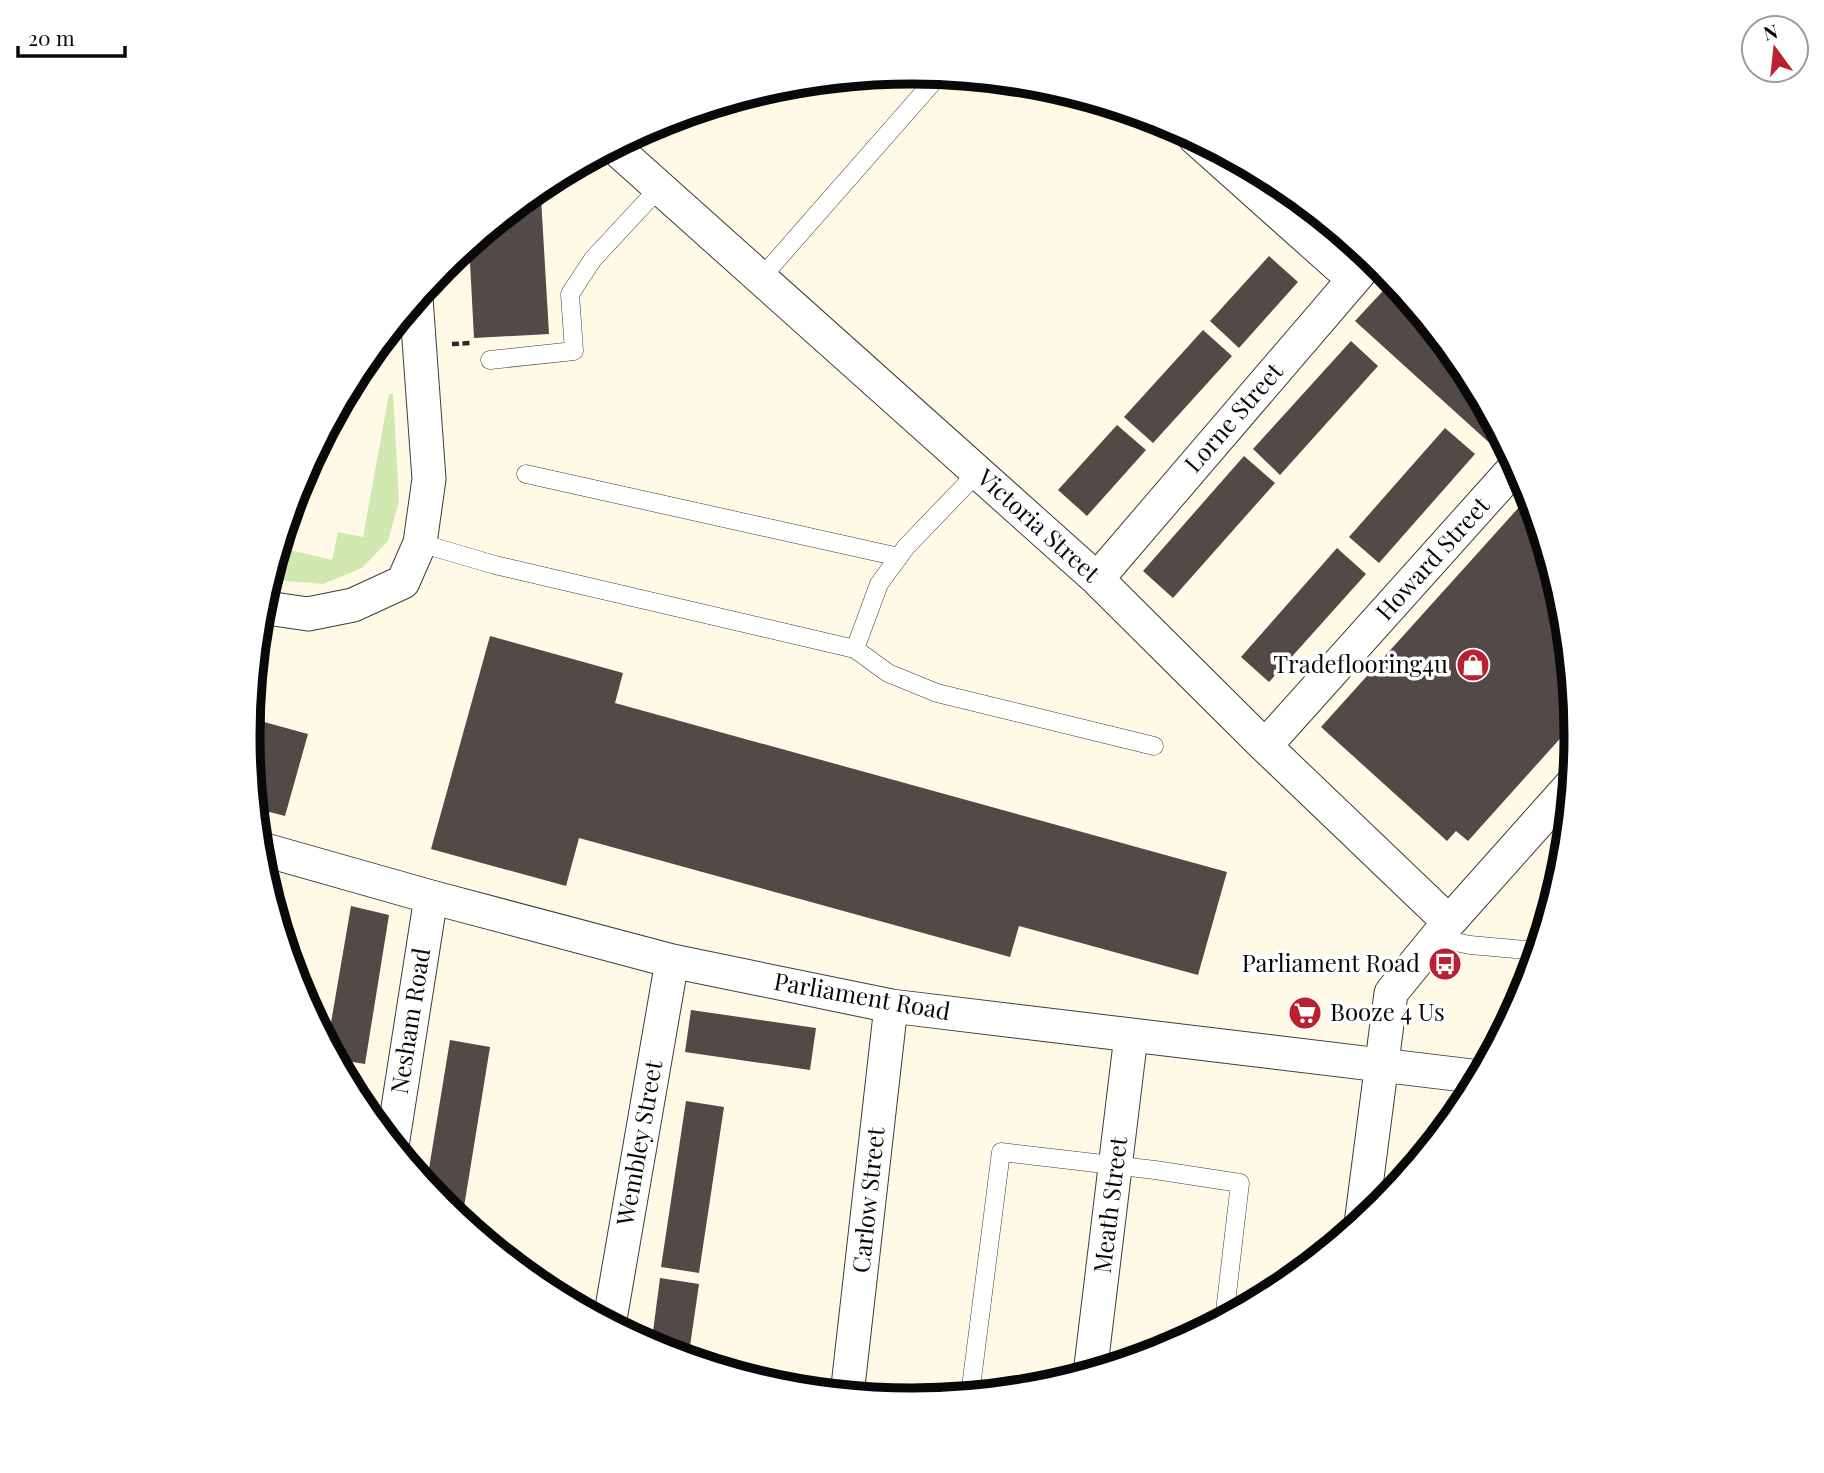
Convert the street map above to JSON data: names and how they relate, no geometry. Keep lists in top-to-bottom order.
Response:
{
  "streets": {
    "street": [
      "Lorne Street",
      "Victoria Street",
      "Howard Street",
      "Parliament Road",
      "Nesham Road",
      "Wembley Street",
      "Carlow Street",
      "Meath Street"
    ]
  },
  "crossings": [
    ["Lorne Street", "Victoria Street"],
    ["Victoria Street", "Howard Street"],
    ["Parliament Road", "Nesham Road"],
    ["Parliament Road", "Wembley Street"],
    ["Parliament Road", "Carlow Street"],
    ["Parliament Road", "Meath Street"]
  ],
  "places": {
    "shop": ["Tradeflooring4u"],
    "bus stop": ["Parliament Road"],
    "supermarket": ["Booze 4 Us"]
  },
  "scale_bar": "20 m",
  "north": "top"
}
